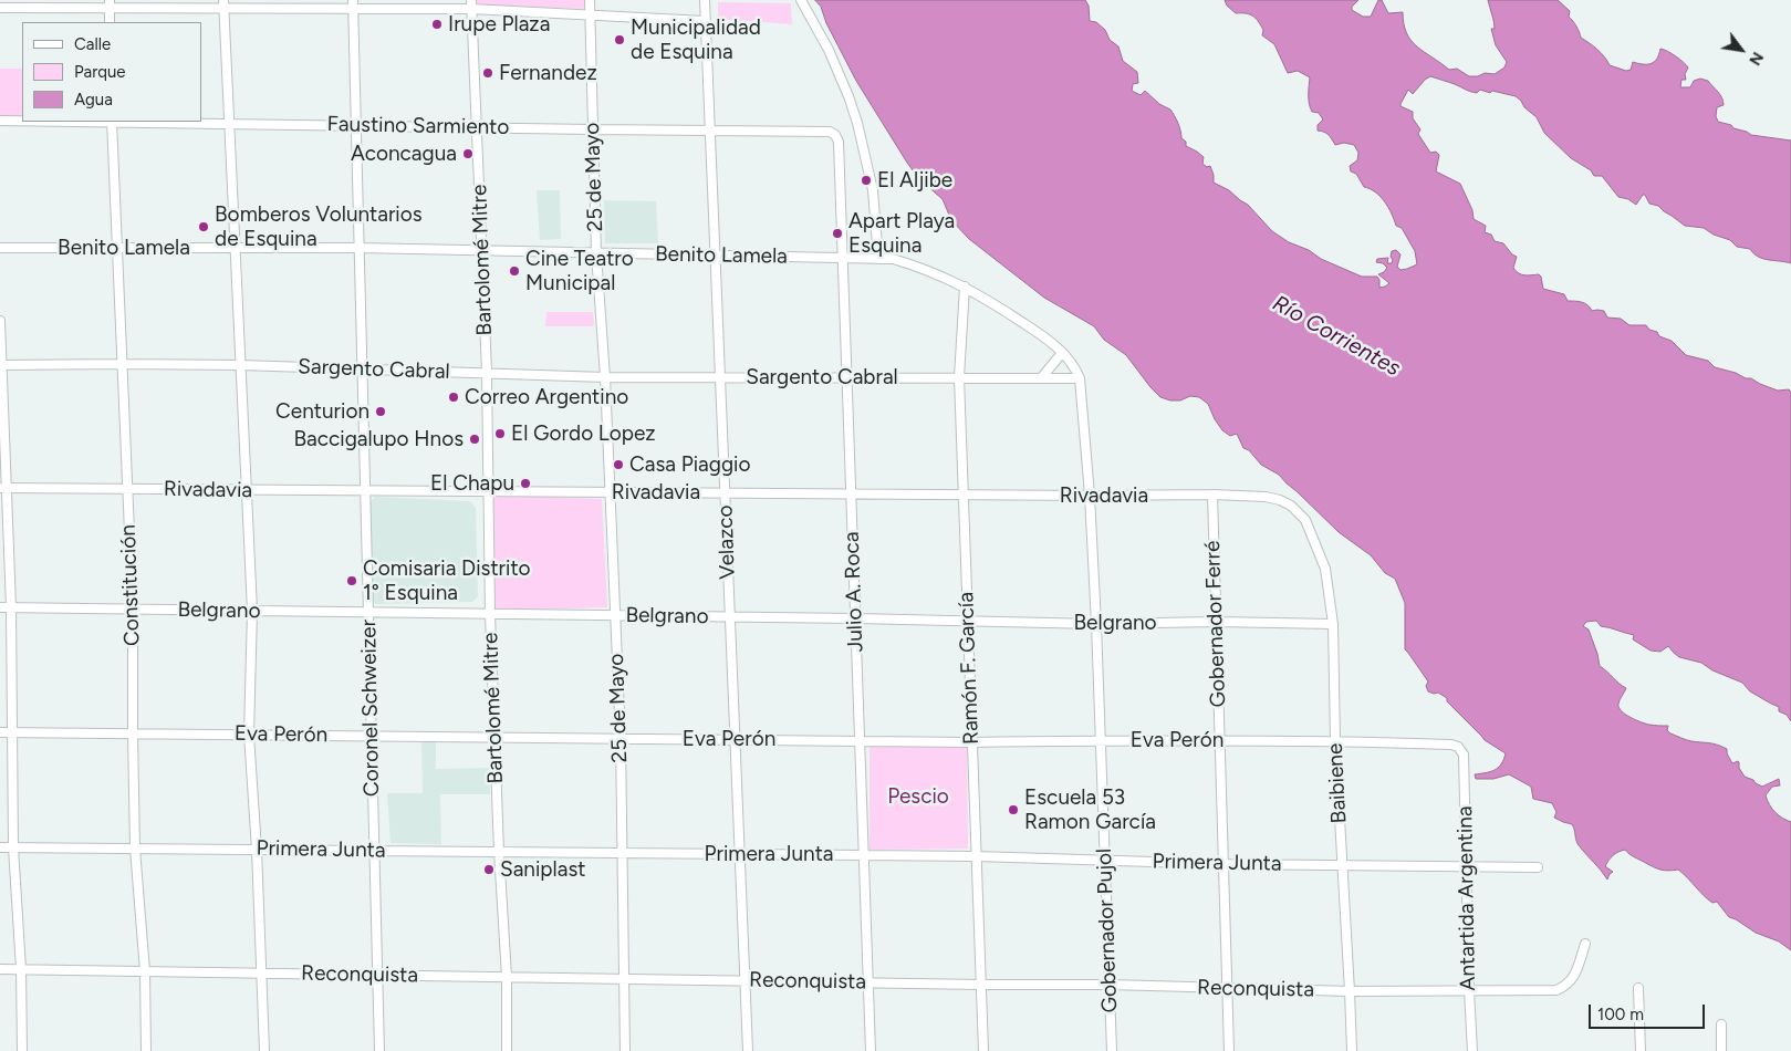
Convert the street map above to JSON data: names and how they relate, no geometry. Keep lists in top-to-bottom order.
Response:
{
  "streets": {
    "street": [
      "Faustino Sarmiento",
      "25 de Mayo",
      "Benito Lamela",
      "Bartolomé Mitre",
      "Sargento Cabral",
      "Rivadavia",
      "Velazco",
      "Constitución",
      "Julio A. Roca",
      "Belgrano",
      "Gobernador Ferré",
      "Ramón F. García",
      "Coronel Schweizer",
      "Eva Perón",
      "Baibiene",
      "Primera Junta",
      "Antartida Argentina",
      "Gobernador Pujol",
      "Reconquista"
    ]
  },
  "crossings": [
    ["Faustino Sarmiento", "25 de Mayo"],
    ["Faustino Sarmiento", "Bartolomé Mitre"],
    ["Faustino Sarmiento", "Velazco"],
    ["Faustino Sarmiento", "Constitución"],
    ["Faustino Sarmiento", "Julio A. Roca"],
    ["Faustino Sarmiento", "Coronel Schweizer"],
    ["25 de Mayo", "Benito Lamela"],
    ["25 de Mayo", "Sargento Cabral"],
    ["25 de Mayo", "Rivadavia"],
    ["25 de Mayo", "Belgrano"],
    ["25 de Mayo", "Eva Perón"],
    ["25 de Mayo", "Primera Junta"],
    ["25 de Mayo", "Reconquista"],
    ["Benito Lamela", "Bartolomé Mitre"],
    ["Benito Lamela", "Sargento Cabral"],
    ["Benito Lamela", "Velazco"],
    ["Benito Lamela", "Constitución"],
    ["Benito Lamela", "Julio A. Roca"],
    ["Benito Lamela", "Ramón F. García"],
    ["Benito Lamela", "Coronel Schweizer"],
    ["Benito Lamela", "Gobernador Pujol"],
    ["Bartolomé Mitre", "Sargento Cabral"],
    ["Bartolomé Mitre", "Rivadavia"],
    ["Bartolomé Mitre", "Belgrano"],
    ["Bartolomé Mitre", "Eva Perón"],
    ["Bartolomé Mitre", "Primera Junta"],
    ["Bartolomé Mitre", "Reconquista"],
    ["Sargento Cabral", "Velazco"],
    ["Sargento Cabral", "Constitución"],
    ["Sargento Cabral", "Julio A. Roca"],
    ["Sargento Cabral", "Ramón F. García"],
    ["Sargento Cabral", "Coronel Schweizer"],
    ["Sargento Cabral", "Gobernador Pujol"],
    ["Rivadavia", "Velazco"],
    ["Rivadavia", "Constitución"],
    ["Rivadavia", "Julio A. Roca"],
    ["Rivadavia", "Gobernador Ferré"],
    ["Rivadavia", "Ramón F. García"],
    ["Rivadavia", "Coronel Schweizer"],
    ["Rivadavia", "Baibiene"],
    ["Rivadavia", "Gobernador Pujol"],
    ["Velazco", "Belgrano"],
    ["Velazco", "Eva Perón"],
    ["Velazco", "Primera Junta"],
    ["Velazco", "Reconquista"],
    ["Constitución", "Belgrano"],
    ["Constitución", "Eva Perón"],
    ["Constitución", "Primera Junta"],
    ["Constitución", "Reconquista"],
    ["Julio A. Roca", "Belgrano"],
    ["Julio A. Roca", "Eva Perón"],
    ["Julio A. Roca", "Primera Junta"],
    ["Julio A. Roca", "Reconquista"],
    ["Belgrano", "Gobernador Ferré"],
    ["Belgrano", "Ramón F. García"],
    ["Belgrano", "Coronel Schweizer"],
    ["Belgrano", "Baibiene"],
    ["Belgrano", "Gobernador Pujol"],
    ["Gobernador Ferré", "Eva Perón"],
    ["Gobernador Ferré", "Primera Junta"],
    ["Gobernador Ferré", "Reconquista"],
    ["Ramón F. García", "Eva Perón"],
    ["Ramón F. García", "Primera Junta"],
    ["Ramón F. García", "Reconquista"],
    ["Coronel Schweizer", "Eva Perón"],
    ["Coronel Schweizer", "Primera Junta"],
    ["Coronel Schweizer", "Reconquista"],
    ["Eva Perón", "Baibiene"],
    ["Eva Perón", "Antartida Argentina"],
    ["Eva Perón", "Gobernador Pujol"],
    ["Baibiene", "Primera Junta"],
    ["Baibiene", "Reconquista"],
    ["Primera Junta", "Antartida Argentina"],
    ["Primera Junta", "Gobernador Pujol"],
    ["Antartida Argentina", "Reconquista"],
    ["Gobernador Pujol", "Reconquista"]
  ],
  "water": ["Río Corrientes"],
  "parks": ["Pescio"],
  "places": [
    "Irupe Plaza",
    "Municipalidad de Esquina",
    "Fernandez",
    "Aconcagua",
    "El Aljibe",
    "Bomberos Voluntarios de Esquina",
    "Apart Playa Esquina",
    "Cine Teatro Municipal",
    "Correo Argentino",
    "Centurion",
    "El Gordo Lopez",
    "Baccigalupo Hnos",
    "Casa Piaggio",
    "El Chapu",
    "Comisaria Distrito 1° Esquina",
    "Escuela 53 Ramon García",
    "Saniplast"
  ],
  "legend": ["Calle", "Parque", "Agua"],
  "scale_bar": "100 m",
  "north": "bottom right"
}
